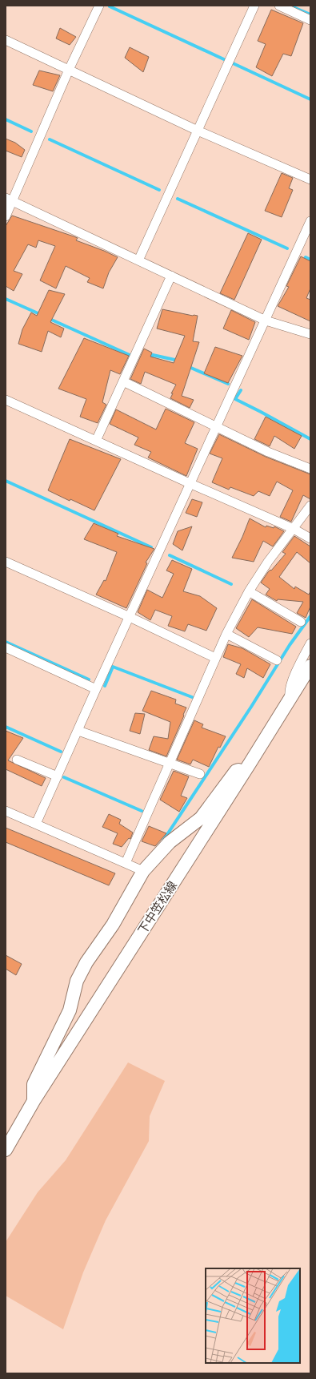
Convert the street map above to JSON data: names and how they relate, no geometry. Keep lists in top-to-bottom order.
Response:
{
  "streets": {
    "main road": ["下中笠松線"]
  }
}
